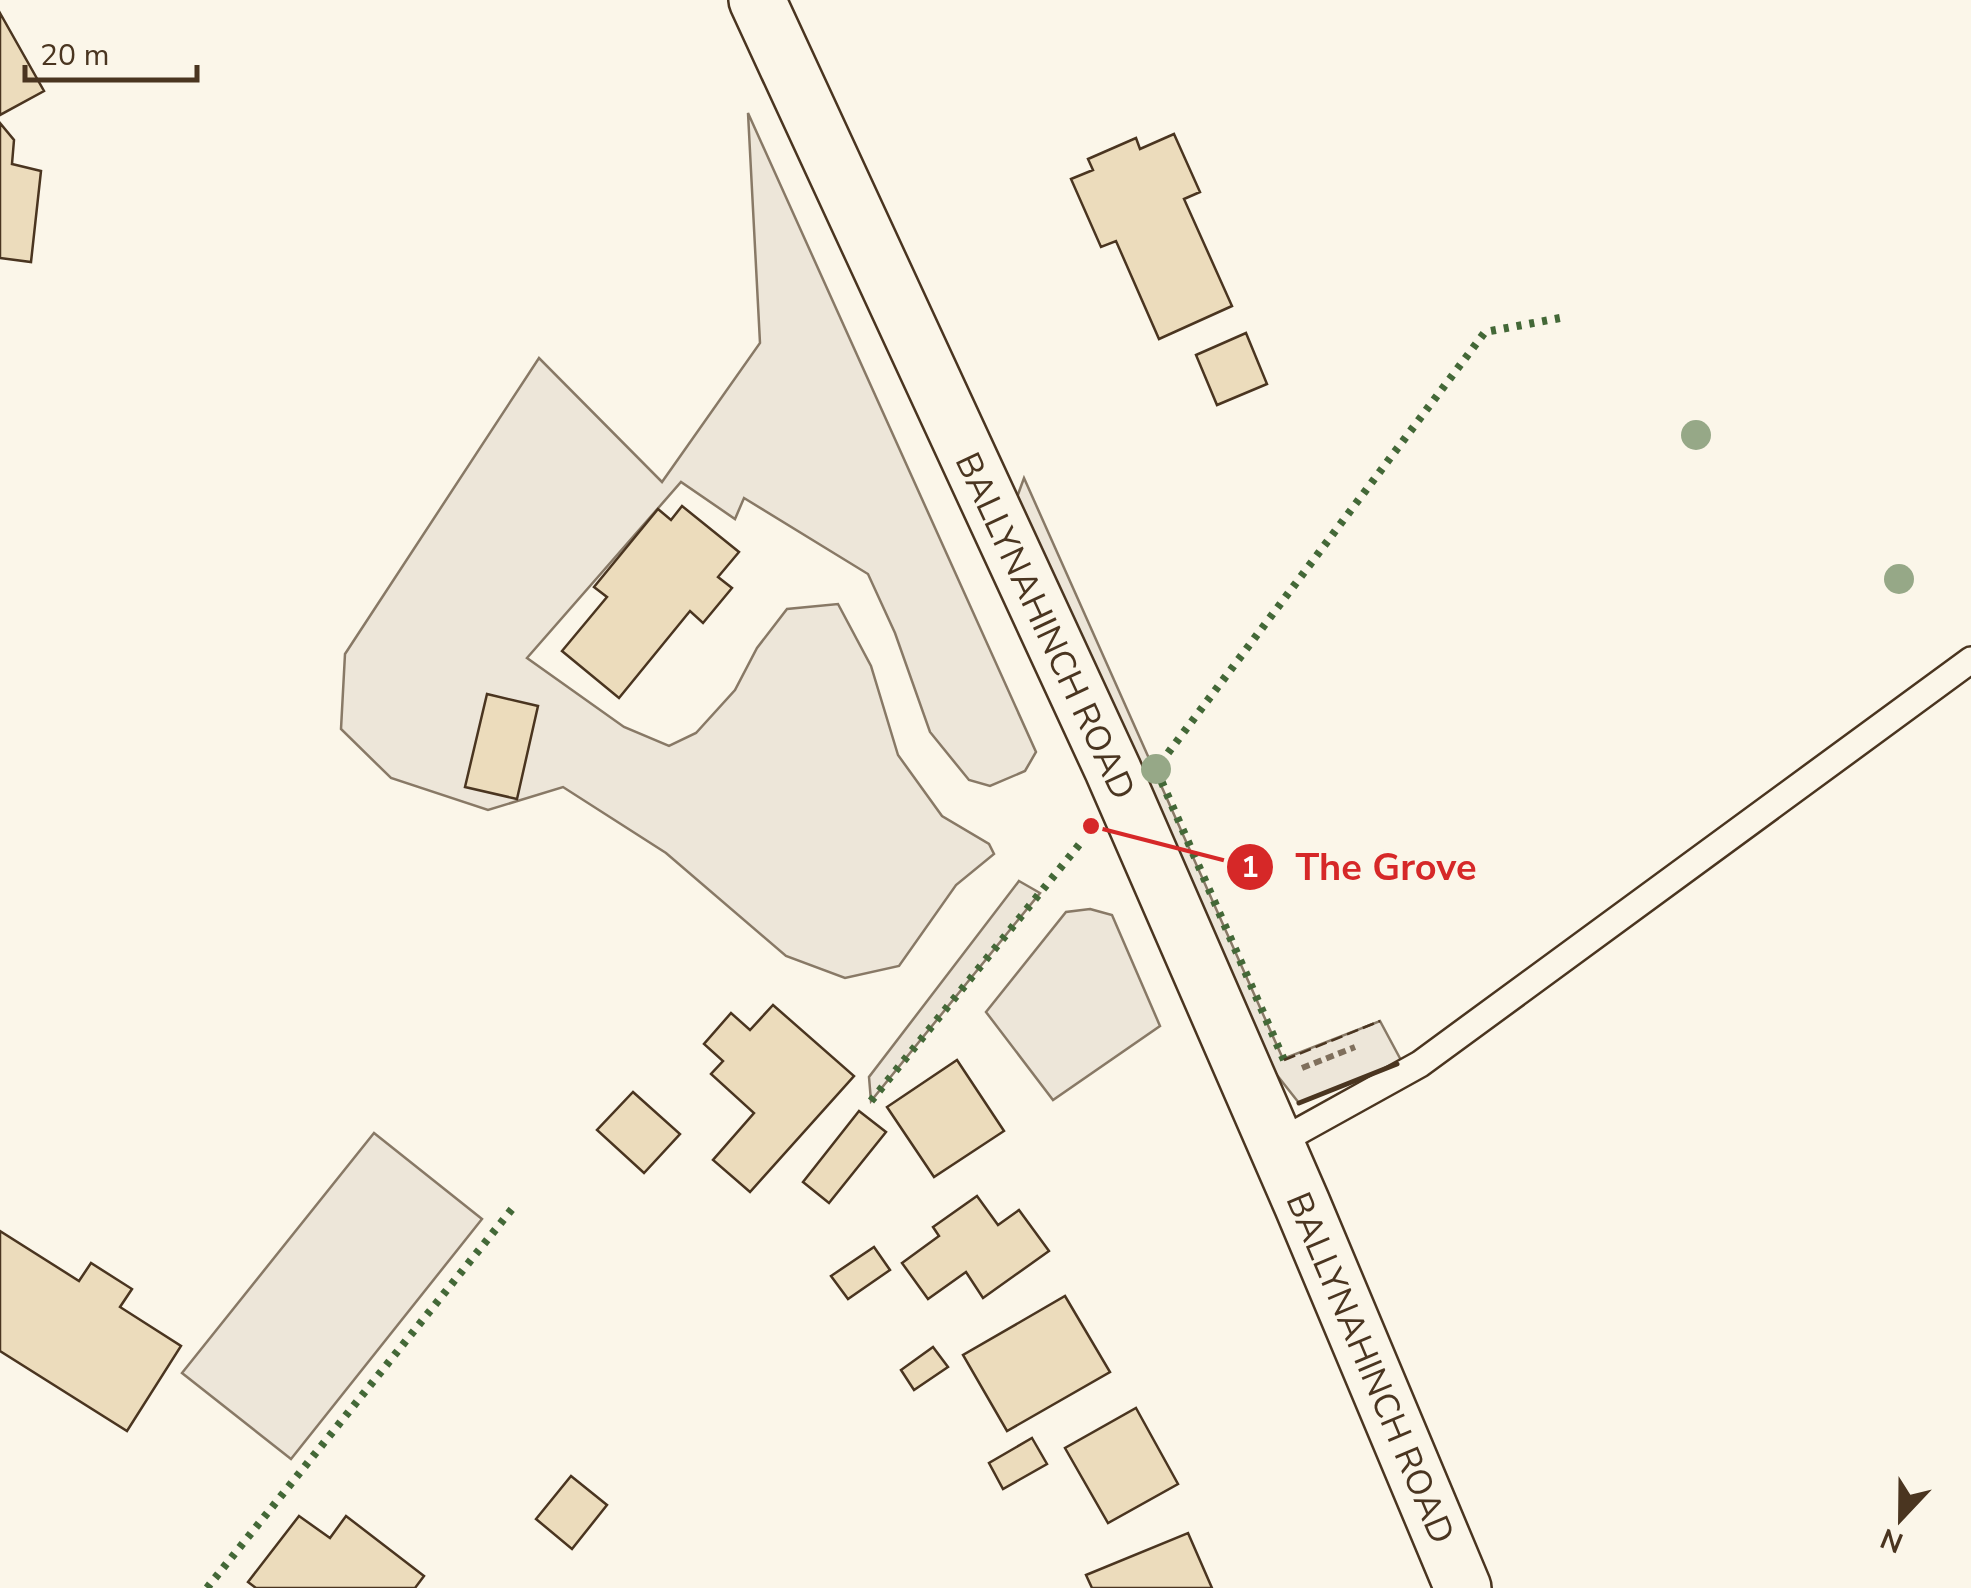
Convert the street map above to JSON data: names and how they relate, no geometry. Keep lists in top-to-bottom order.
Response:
{
  "streets": {
    "street": ["BALLYNAHINCH ROAD"]
  },
  "places": ["The Grove"],
  "scale_bar": "20 m",
  "north": "bottom"
}
